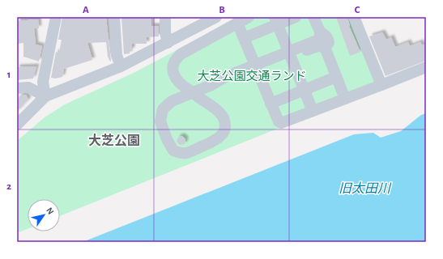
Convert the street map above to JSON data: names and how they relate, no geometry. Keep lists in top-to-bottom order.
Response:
{
  "districts": ["大芝公園"],
  "water": ["旧太田川"],
  "parks": ["大芝公園交通ランド"],
  "north": "top right",
  "grid": {
    "columns": ["A", "B", "C"],
    "rows": ["1", "2"]
  }
}
